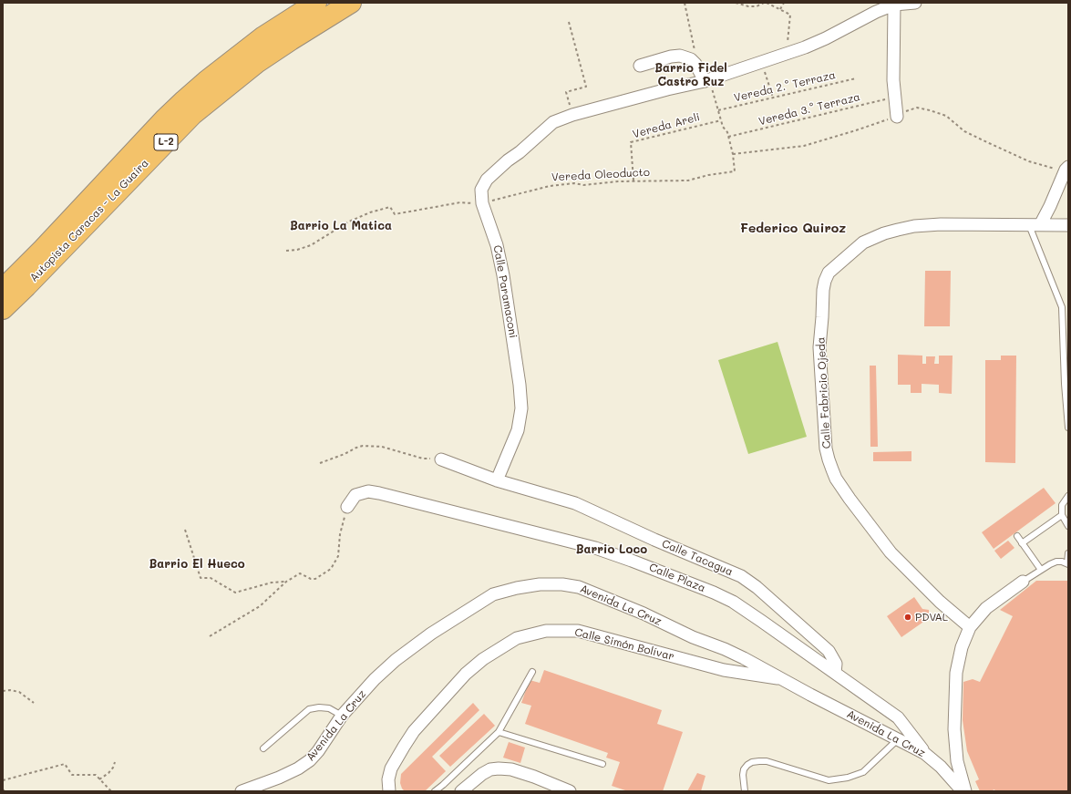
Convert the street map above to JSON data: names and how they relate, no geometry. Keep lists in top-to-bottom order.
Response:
{
  "streets": {
    "highway": ["L-2", "Autopista Caracas - La Guaira"],
    "street": [
      "Calle Paramaconi",
      "Calle Fabricio Ojeda",
      "Calle Tacagua",
      "Calle Plaza",
      "Avenida La Cruz",
      "Calle Simón Bolívar"
    ],
    "path": [
      "Vereda 2.° Terraza",
      "Vereda 3.° Terraza",
      "Vereda Areli",
      "Vereda Oleoducto"
    ]
  },
  "crossings": [
    ["Vereda Areli", "Vereda Oleoducto"],
    ["Vereda Oleoducto", "Calle Paramaconi"],
    ["Calle Paramaconi", "Calle Tacagua"],
    ["Calle Tacagua", "Calle Plaza"],
    ["Calle Plaza", "Avenida La Cruz"],
    ["Avenida La Cruz", "Calle Simón Bolívar"]
  ],
  "districts": [
    "Barrio Fidel Castro Ruz",
    "Barrio La Matica",
    "Federico Quiroz",
    "Barrio Loco",
    "Barrio El Hueco"
  ],
  "places": ["PDVAL"]
}
